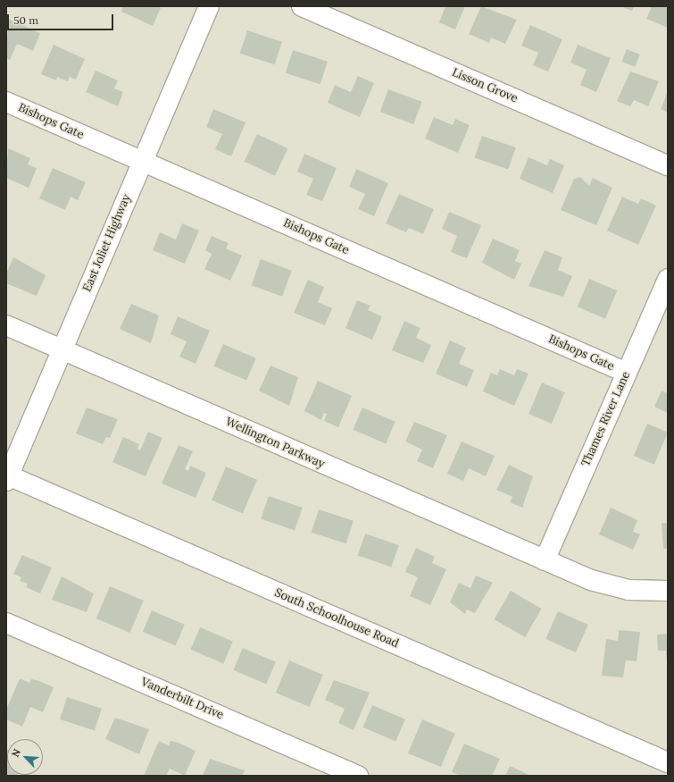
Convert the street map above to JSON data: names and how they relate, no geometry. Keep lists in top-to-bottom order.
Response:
{
  "streets": {
    "street": [
      "Lisson Grove",
      "Bishops Gate",
      "East Joliet Highway",
      "Thames River Lane",
      "Wellington Parkway",
      "South Schoolhouse Road",
      "Vanderbilt Drive"
    ]
  },
  "crossings": [
    ["Bishops Gate", "East Joliet Highway"],
    ["Bishops Gate", "Thames River Lane"],
    ["East Joliet Highway", "Wellington Parkway"],
    ["East Joliet Highway", "South Schoolhouse Road"],
    ["Thames River Lane", "Wellington Parkway"]
  ],
  "scale_bar": "50 m",
  "north": "top left"
}
